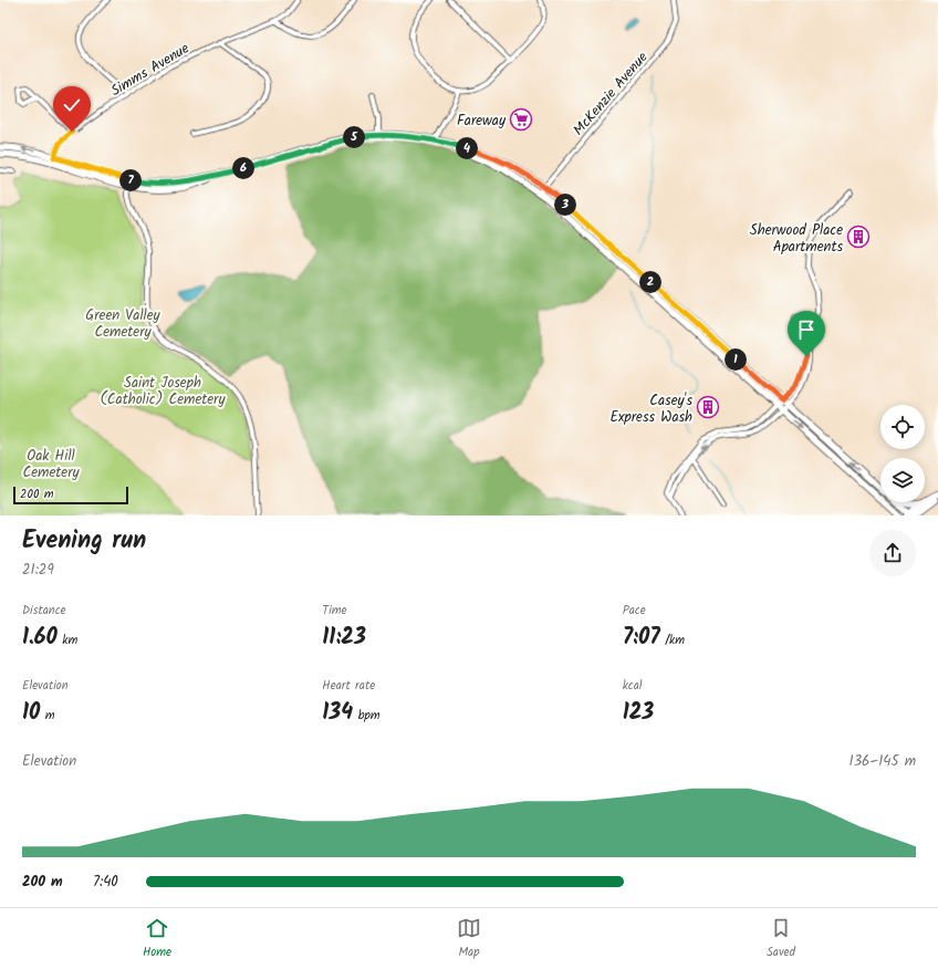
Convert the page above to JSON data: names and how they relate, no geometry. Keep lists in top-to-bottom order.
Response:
{
  "streets": {
    "street": ["Simms Avenue", "McKenzie Avenue"]
  },
  "parks": ["Green Valley Cemetery", "Saint Joseph (Catholic) Cemetery", "Oak Hill Cemetery"],
  "places": {
    "supermarket": ["Fareway"],
    "building": ["Sherwood Place Apartments", "Casey's Express Wash"]
  },
  "scale_bar": "200 m",
  "page": {
    "pins": [
      "5",
      "4",
      "6",
      "7",
      "3",
      "2",
      "1"
    ],
    "scale": "200 m",
    "heading": ["Evening run", "21:29"],
    "stats": [
      ["Distance", "1.60 km"],
      ["Time", "11:23"],
      ["Pace", "7:07 /km"],
      ["Elevation", "10 m"],
      ["Heart rate", "134 bpm"],
      ["kcal", "123"]
    ],
    "chart": ["Elevation", "136–145 m"],
    "list": [
      {
        "name": "200 m",
        "note": "7:40"
      }
    ],
    "tabs": ["Home", "Map", "Saved"]
  }
}
